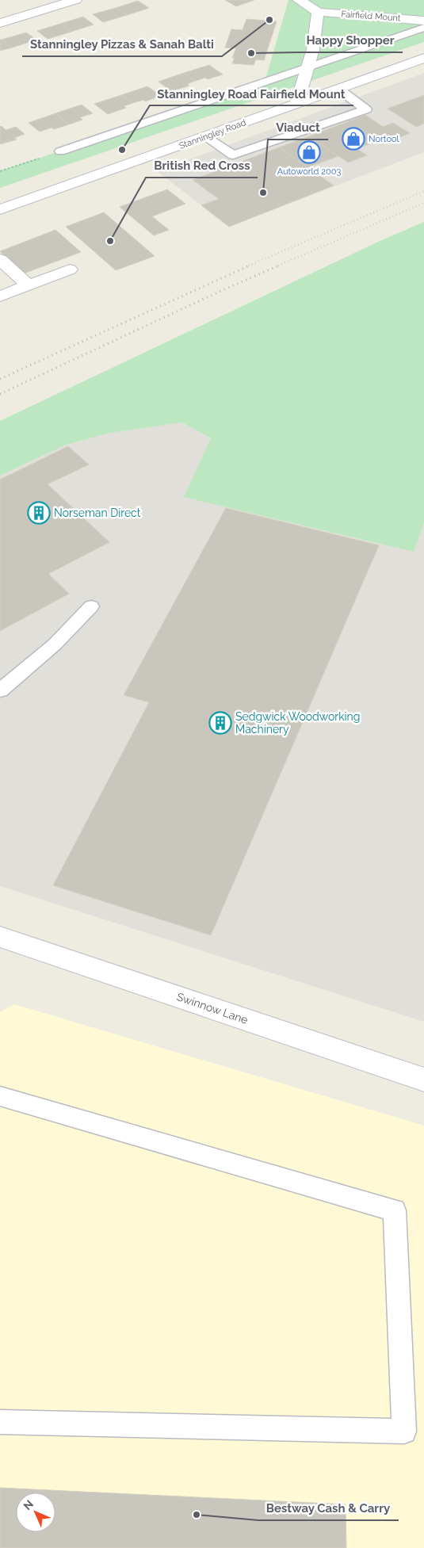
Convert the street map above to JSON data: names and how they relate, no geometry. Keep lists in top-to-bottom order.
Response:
{
  "streets": {
    "street": ["Fairfield Mount", "Stanningley Road", "Swinnow Lane"]
  },
  "places": {
    "other": [
      "Stanningley Pizzas & Sanah Balti",
      "Happy Shopper",
      "Stanningley Road Fairfield Mount",
      "Viaduct",
      "British Red Cross",
      "Bestway Cash & Carry"
    ],
    "shop": ["Nortool", "Autoworld 2003"],
    "building": ["Norseman Direct", "Sedgwick Woodworking Machinery"]
  },
  "north": "top left"
}
